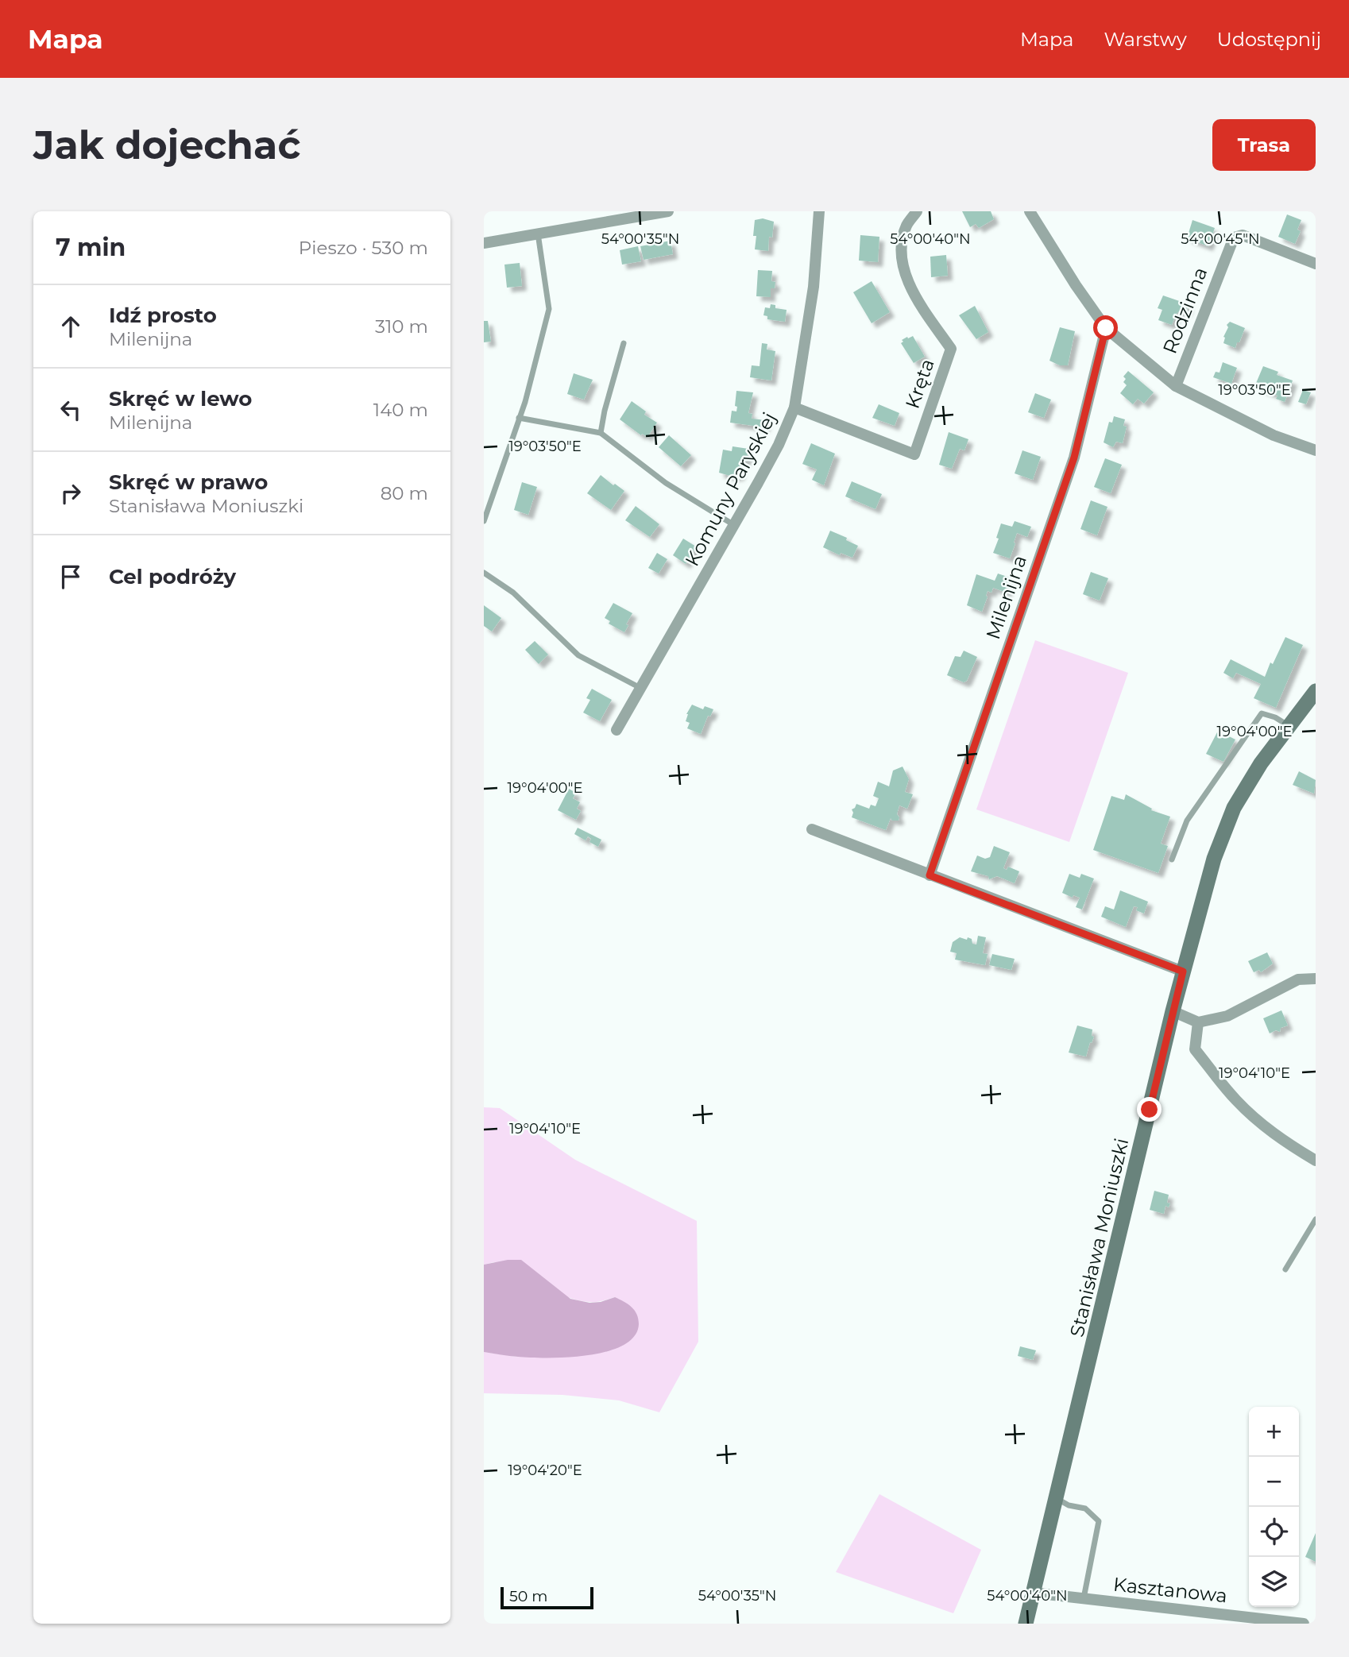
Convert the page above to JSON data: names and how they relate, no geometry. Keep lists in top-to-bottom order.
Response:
{
  "streets": {
    "main road": ["Stanisława Moniuszki"],
    "street": [
      "Rodzinna",
      "Kręta",
      "Komuny Paryskiej",
      "Milenijna",
      "Kasztanowa"
    ]
  },
  "crossings": [
    ["Kręta", "Komuny Paryskiej"],
    ["Stanisława Moniuszki", "Kasztanowa"]
  ],
  "scale_bar": "50 m",
  "page": {
    "header": "Mapa",
    "nav": ["Mapa", "Warstwy", "Udostępnij"],
    "buttons": "Trasa",
    "title": "Jak dojechać",
    "heading": ["7 min", "Pieszo · 530 m"],
    "list": [
      ["Idź prosto", "Milenijna", "310 m"],
      ["Skręć w lewo", "Milenijna", "140 m"],
      ["Skręć w prawo", "Stanisława Moniuszki", "80 m"],
      "Cel podróży"
    ],
    "map_buttons": ["+", "−"],
    "scale": "50 m"
  },
  "coordinates": [
    "54°00'35\"N",
    "54°00'40\"N",
    "54°00'45\"N",
    "19°03'50\"E",
    "19°04'00\"E",
    "19°04'10\"E",
    "19°04'20\"E"
  ]
}
